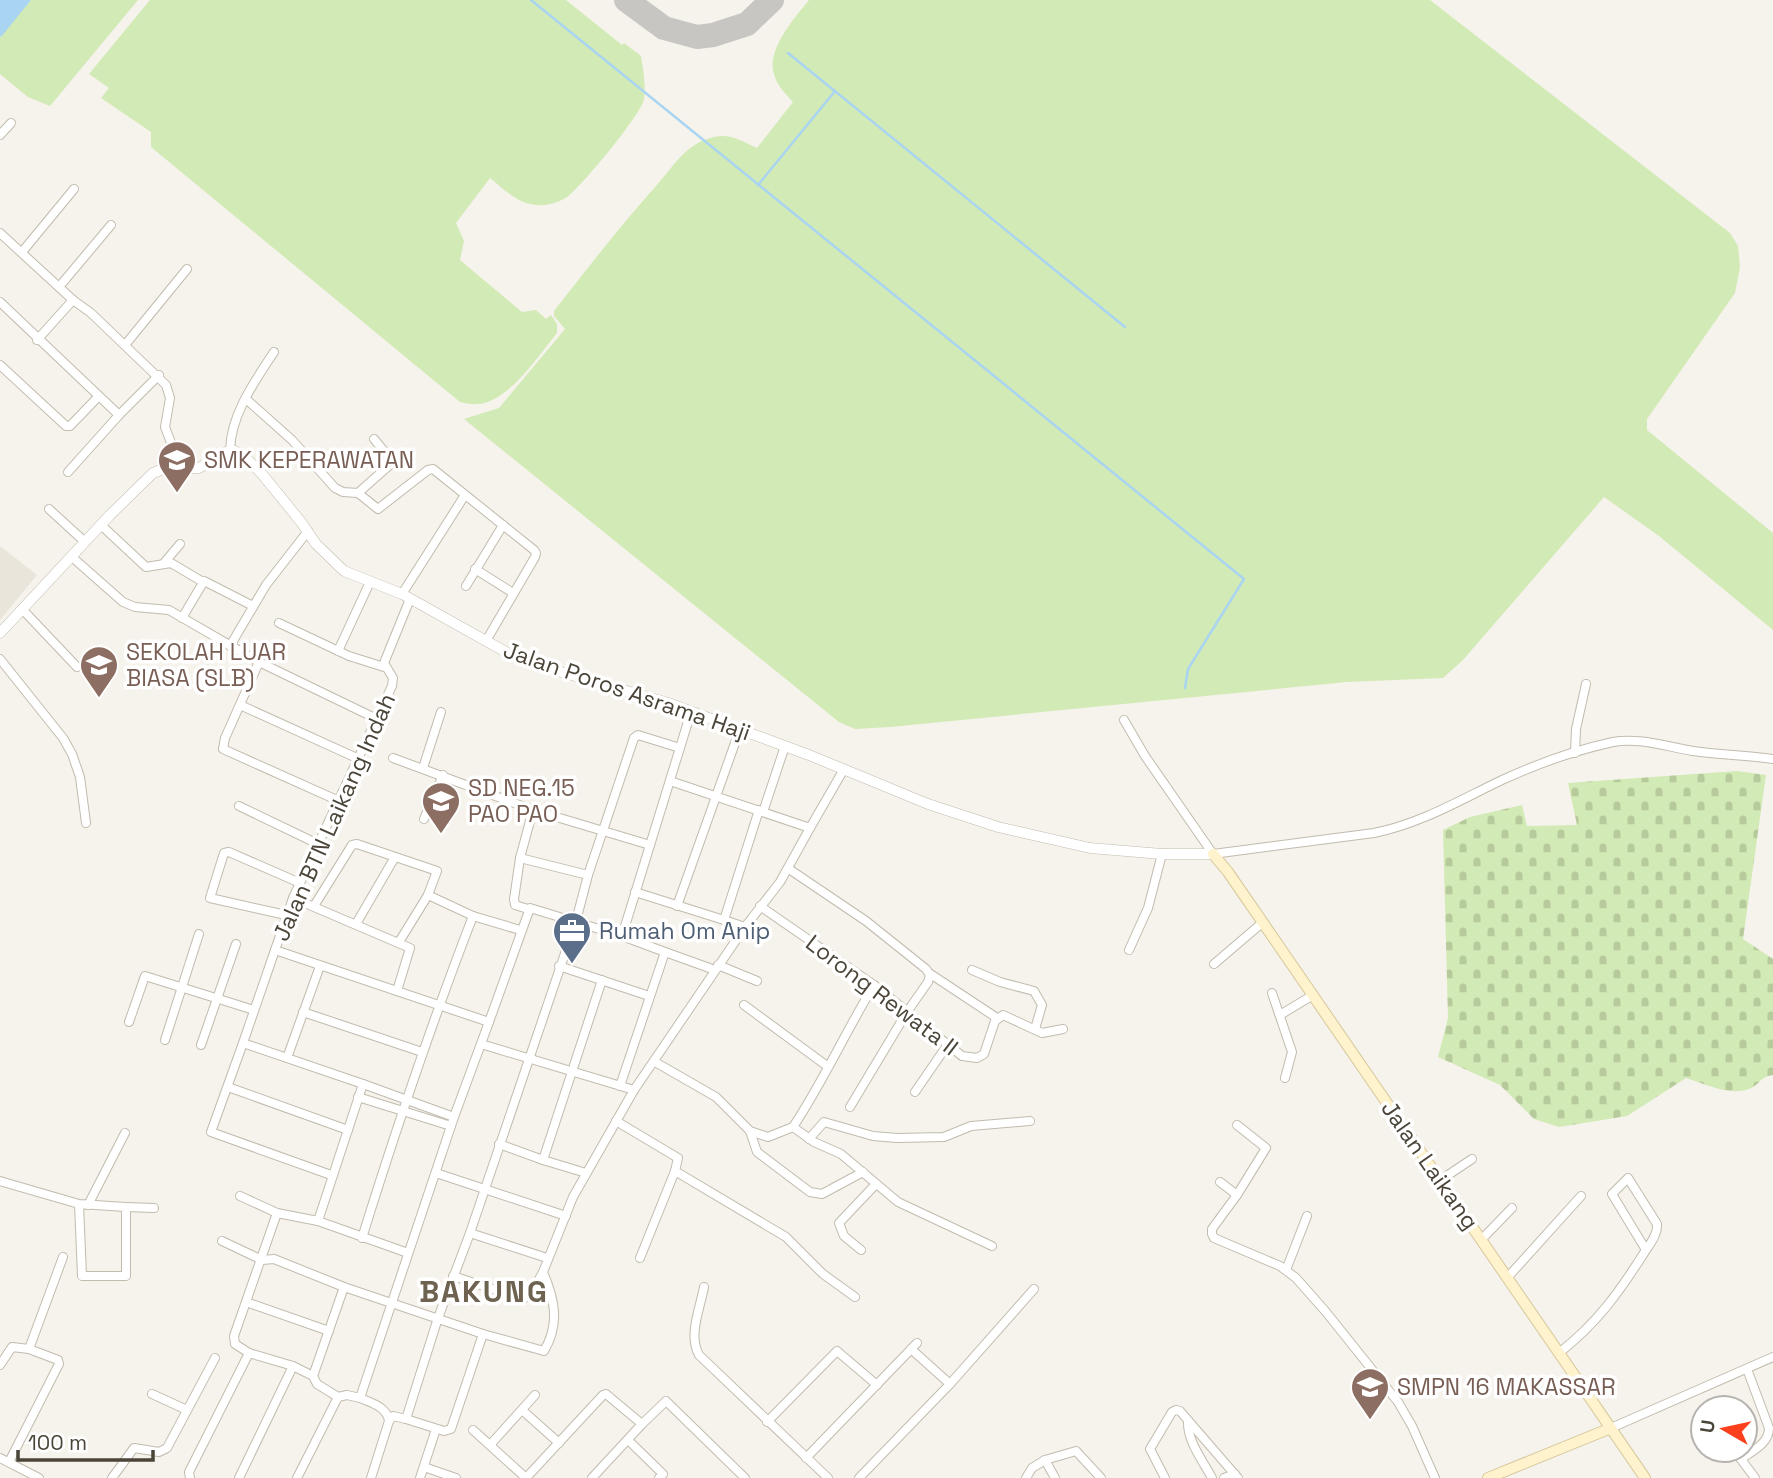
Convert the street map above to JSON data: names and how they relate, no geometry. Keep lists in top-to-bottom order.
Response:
{
  "streets": {
    "main road": ["Jalan Laikang"],
    "street": ["Jalan Poros Asrama Haji", "Jalan BTN Laikang Indah", "Lorong Rewata II"]
  },
  "crossings": [
    ["Jalan Poros Asrama Haji", "Jalan BTN Laikang Indah"],
    ["Jalan Poros Asrama Haji", "Jalan Laikang"]
  ],
  "districts": ["BAKUNG"],
  "places": {
    "school or university": [
      "SMK KEPERAWATAN",
      "SEKOLAH LUAR BIASA (SLB)",
      "SD NEG.15 PAO PAO",
      "SMPN 16 MAKASSAR"
    ],
    "office": ["Rumah Om Anip"]
  },
  "scale_bar": "100 m",
  "north": "left"
}
